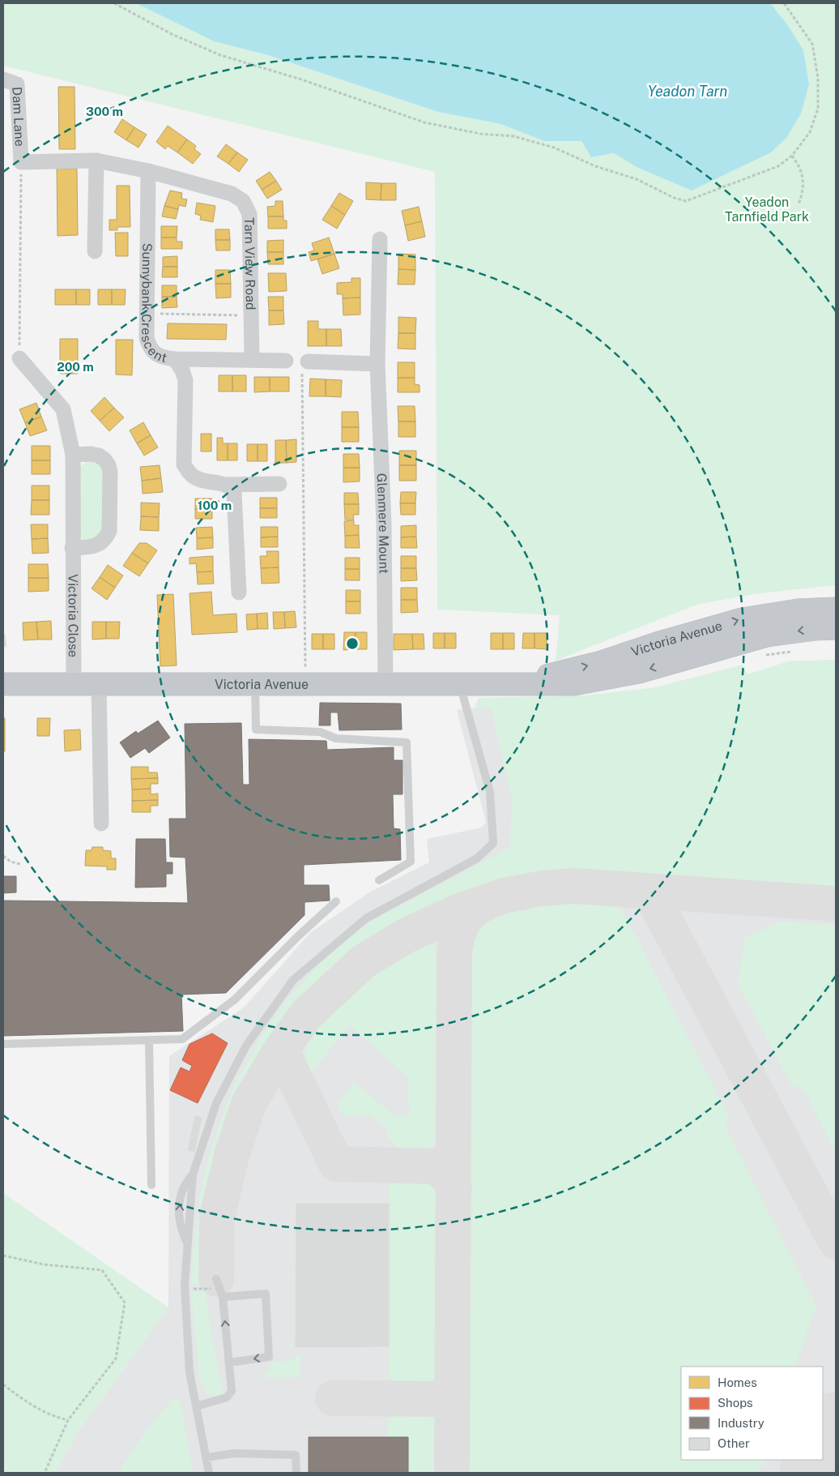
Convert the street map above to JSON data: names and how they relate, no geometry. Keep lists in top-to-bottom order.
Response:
{
  "streets": {
    "highway": ["Victoria Avenue"],
    "street": [
      "Dam Lane",
      "Tarn View Road",
      "Sunnybank Crescent",
      "Glenmere Mount",
      "Victoria Close"
    ]
  },
  "crossings": [
    ["Dam Lane", "Tarn View Road"],
    ["Tarn View Road", "Sunnybank Crescent"],
    ["Glenmere Mount", "Victoria Avenue"],
    ["Victoria Close", "Victoria Avenue"]
  ],
  "water": ["Yeadon Tarn"],
  "parks": ["Yeadon Tarnfield Park"],
  "legend": [
    "Homes",
    "Shops",
    "Industry",
    "Other"
  ],
  "rings": ["300 m", "200 m", "100 m"]
}
